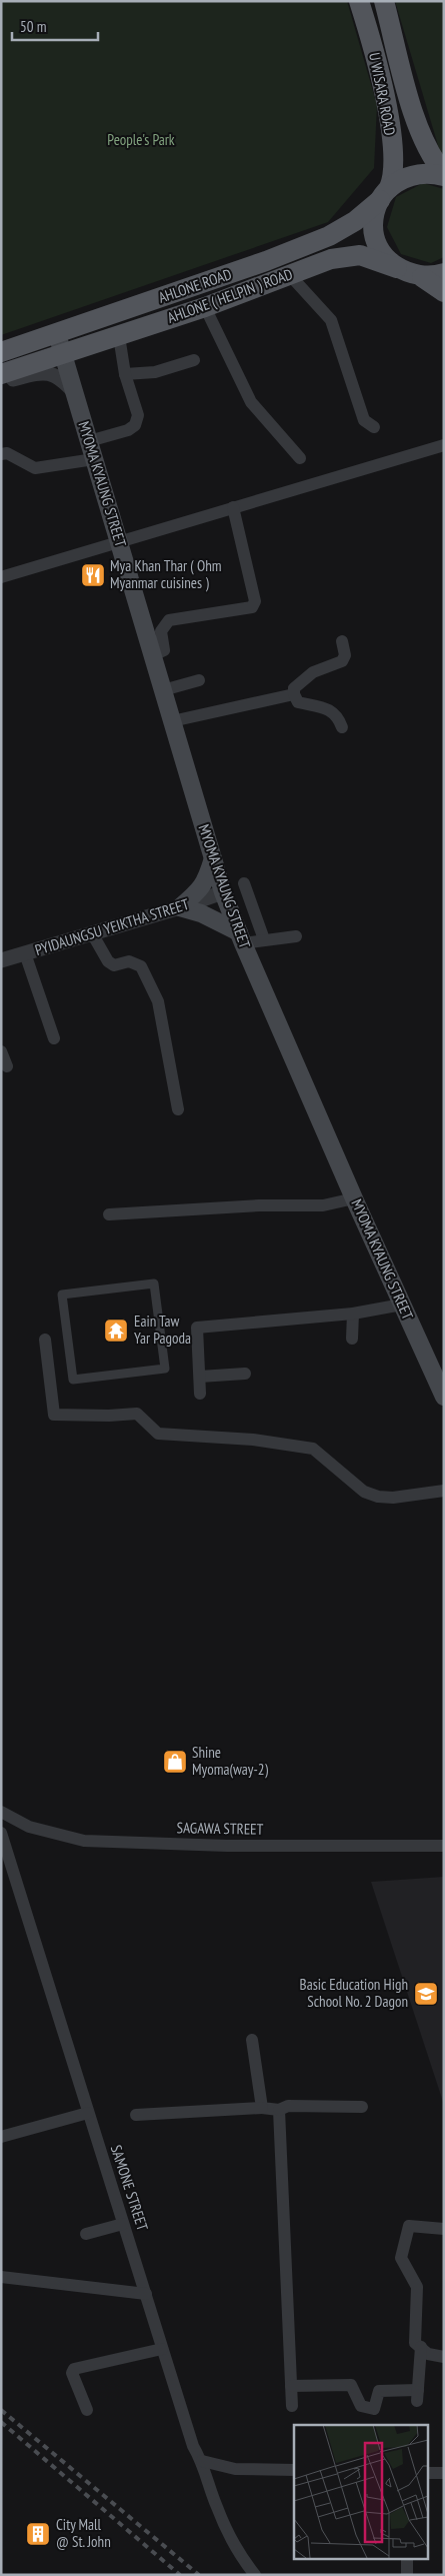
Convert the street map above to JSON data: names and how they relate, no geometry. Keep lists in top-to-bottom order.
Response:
{
  "streets": {
    "main road": [
      "U WISARA ROAD",
      "AHLONE ROAD",
      "AHLONE ( HELPIN ) ROAD",
      "MYOMA KYAUNG STREET"
    ],
    "street": ["PYIDAUNGSU YEIKTHA STREET", "SAGAWA STREET", "SAMONE STREET"]
  },
  "crossings": [
    ["U WISARA ROAD", "AHLONE ROAD"],
    ["U WISARA ROAD", "AHLONE ( HELPIN ) ROAD"],
    ["AHLONE ROAD", "MYOMA KYAUNG STREET"],
    ["AHLONE ( HELPIN ) ROAD", "MYOMA KYAUNG STREET"],
    ["MYOMA KYAUNG STREET", "PYIDAUNGSU YEIKTHA STREET"]
  ],
  "parks": ["People's Park"],
  "places": {
    "restaurant": ["Mya Khan Thar ( Ohm Myanmar cuisines )"],
    "temple": ["Eain Taw Yar Pagoda"],
    "shop": ["Shine Myoma(way-2)"],
    "school or university": ["Basic Education High School No. 2 Dagon"],
    "building": ["City Mall @ St. John"]
  },
  "scale_bar": "50 m"
}
